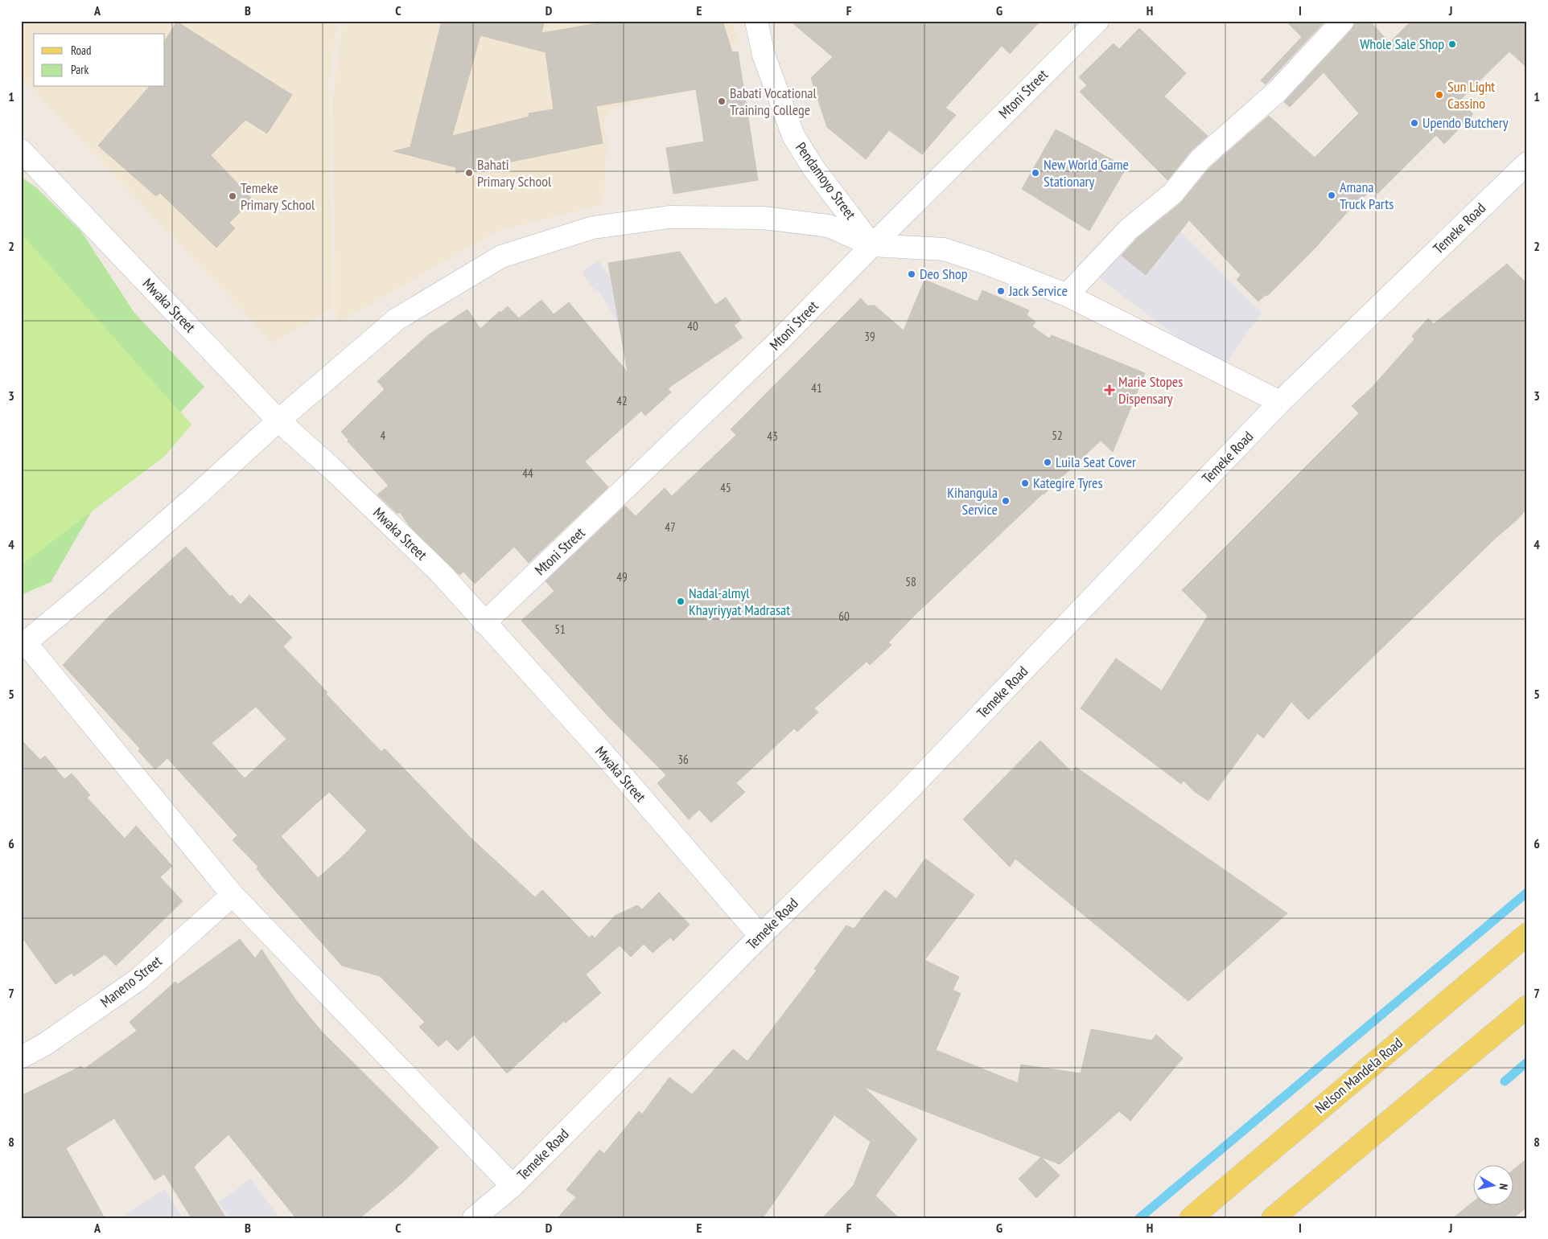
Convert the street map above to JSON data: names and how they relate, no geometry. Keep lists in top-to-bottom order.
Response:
{
  "streets": {
    "main road": ["Nelson Mandela Road"],
    "street": [
      "Mtoni Street",
      "Pendamoyo Street",
      "Temeke Road",
      "Mwaka Street",
      "Maneno Street"
    ]
  },
  "crossings": [
    ["Mtoni Street", "Pendamoyo Street"],
    ["Mtoni Street", "Mwaka Street"],
    ["Temeke Road", "Mwaka Street"]
  ],
  "places": {
    "other": [
      "Whole Sale Shop",
      "Sun Light Cassino",
      "Babati Vocational Training College",
      "Upendo Butchery",
      "Bahati Primary School",
      "New World Game Stationary",
      "Amana Truck Parts",
      "Temeke Primary School",
      "Deo Shop",
      "Jack Service",
      "Luila Seat Cover",
      "Kategire Tyres",
      "Kihangula Service",
      "Nadal-almyl Khayriyyat Madrasat"
    ],
    "health": ["Marie Stopes Dispensary"]
  },
  "house_numbers": [
    "40",
    "39",
    "41",
    "42",
    "4",
    "52",
    "43",
    "44",
    "45",
    "47",
    "49",
    "58",
    "60",
    "51",
    "36"
  ],
  "legend": ["Road", "Park"],
  "north": "right",
  "grid": {
    "columns": [
      "A",
      "B",
      "C",
      "D",
      "E",
      "F",
      "G",
      "H",
      "I",
      "J"
    ],
    "rows": [
      "1",
      "2",
      "3",
      "4",
      "5",
      "6",
      "7",
      "8"
    ]
  }
}
